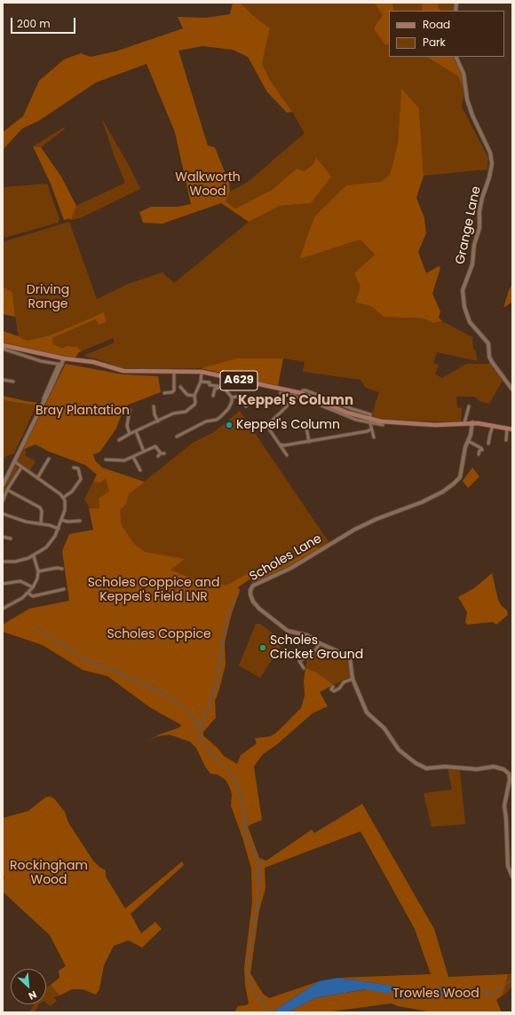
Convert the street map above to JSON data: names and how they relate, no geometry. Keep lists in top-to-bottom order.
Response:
{
  "streets": {
    "main road": ["A629"],
    "street": ["Grange Lane", "Scholes Lane"]
  },
  "crossings": [
    ["A629", "Scholes Lane"]
  ],
  "districts": ["Keppel's Column"],
  "parks": [
    "Walkworth Wood",
    "Driving Range",
    "Bray Plantation",
    "Scholes Coppice and Keppel's Field LNR",
    "Scholes Coppice",
    "Rockingham Wood",
    "Trowles Wood"
  ],
  "places": ["Keppel's Column", "Scholes Cricket Ground"],
  "legend": ["Road", "Park"],
  "scale_bar": "200 m",
  "north": "bottom right"
}
